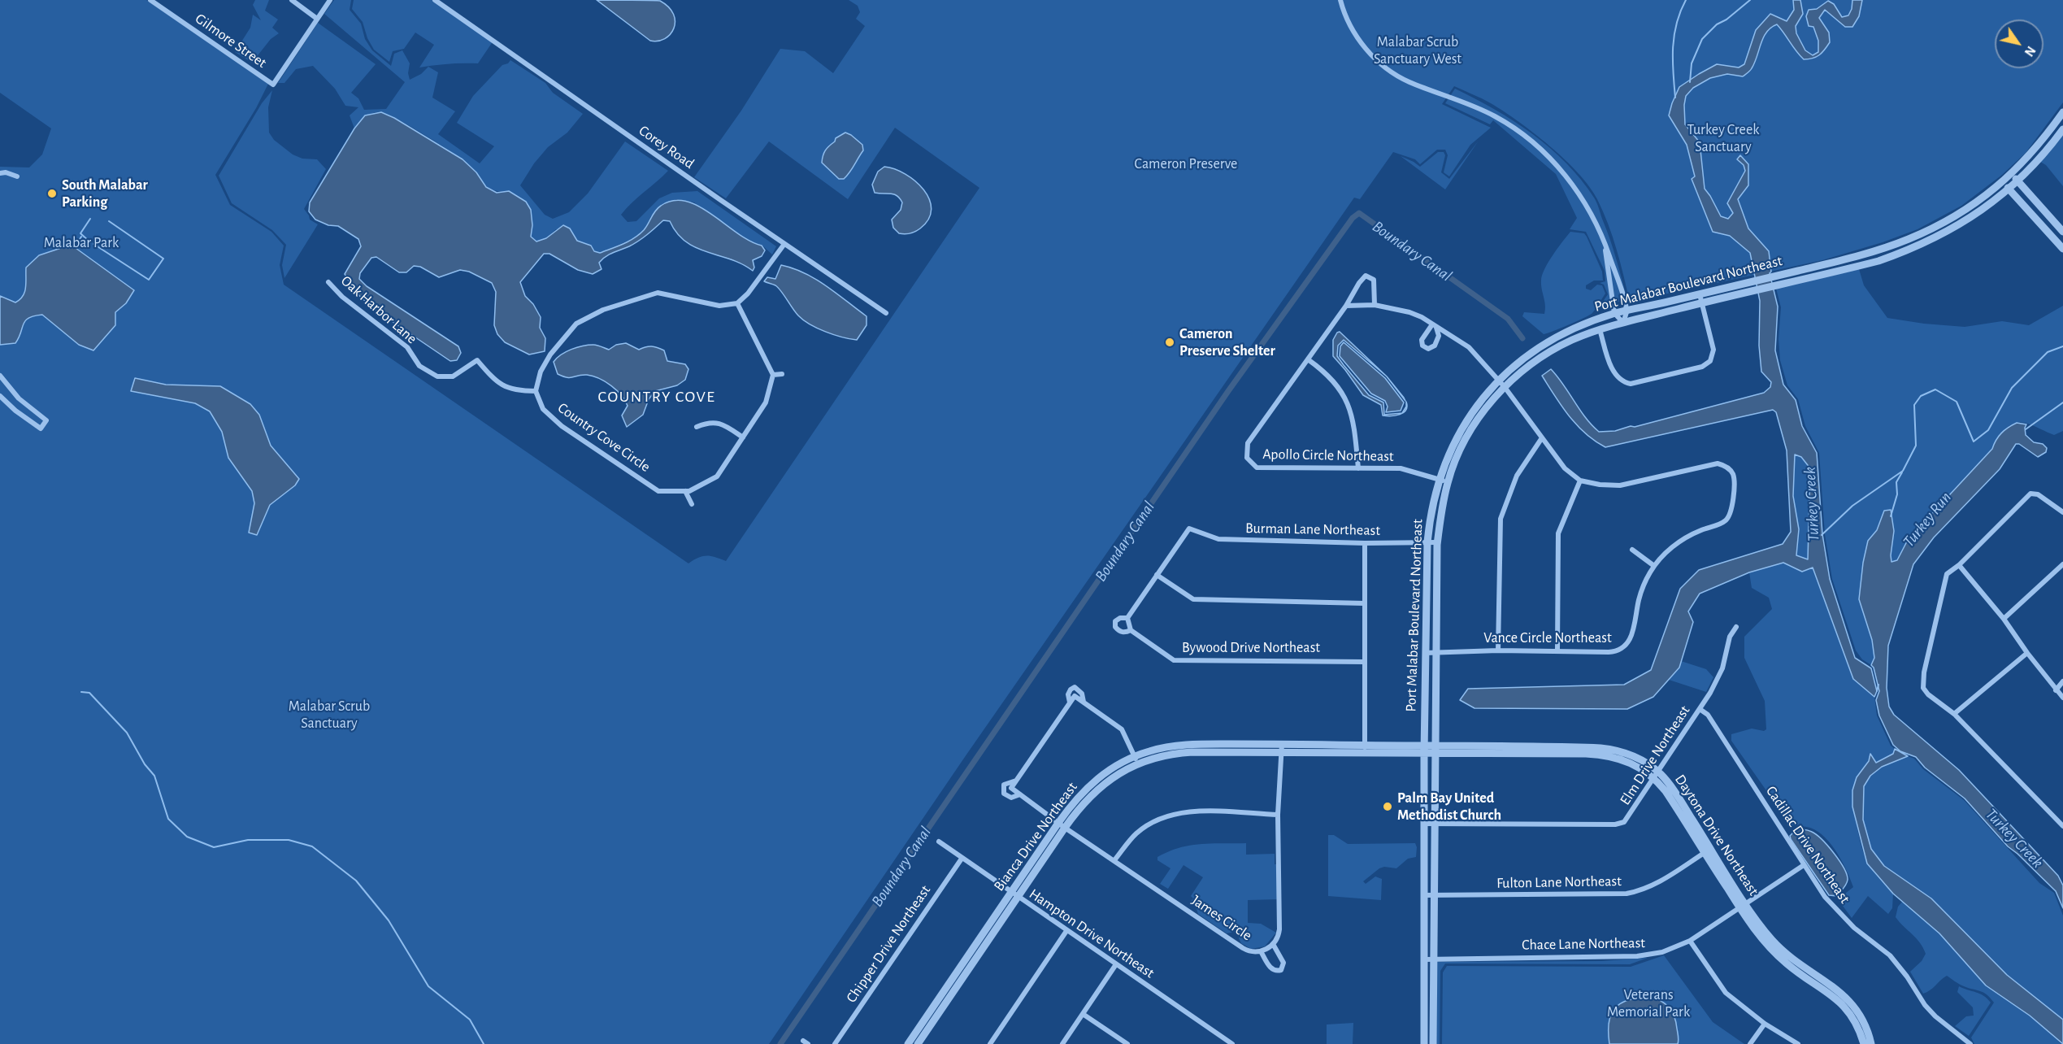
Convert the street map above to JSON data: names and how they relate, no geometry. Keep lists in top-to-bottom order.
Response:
{
  "streets": {
    "street": [
      "Gilmore Street",
      "Corey Road",
      "Port Malabar Boulevard Northeast",
      "Oak Harbor Lane",
      "Country Cove Circle",
      "Apollo Circle Northeast",
      "Burman Lane Northeast",
      "Vance Circle Northeast",
      "Bywood Drive Northeast",
      "Elm Drive Northeast",
      "Daytona Drive Northeast",
      "Bianca Drive Northeast",
      "Cadillac Drive Northeast",
      "Fulton Lane Northeast",
      "James Circle",
      "Hampton Drive Northeast",
      "Chipper Drive Northeast",
      "Chace Lane Northeast"
    ]
  },
  "crossings": [
    ["Port Malabar Boulevard Northeast", "Apollo Circle Northeast"],
    ["Port Malabar Boulevard Northeast", "Burman Lane Northeast"],
    ["Port Malabar Boulevard Northeast", "Vance Circle Northeast"],
    ["Port Malabar Boulevard Northeast", "Elm Drive Northeast"],
    ["Port Malabar Boulevard Northeast", "Daytona Drive Northeast"],
    ["Port Malabar Boulevard Northeast", "Bianca Drive Northeast"],
    ["Port Malabar Boulevard Northeast", "Fulton Lane Northeast"],
    ["Port Malabar Boulevard Northeast", "Chace Lane Northeast"],
    ["Oak Harbor Lane", "Country Cove Circle"],
    ["Elm Drive Northeast", "Daytona Drive Northeast"],
    ["Elm Drive Northeast", "Cadillac Drive Northeast"],
    ["Daytona Drive Northeast", "Bianca Drive Northeast"],
    ["Daytona Drive Northeast", "Fulton Lane Northeast"],
    ["Daytona Drive Northeast", "Chace Lane Northeast"],
    ["Bianca Drive Northeast", "James Circle"],
    ["Bianca Drive Northeast", "Hampton Drive Northeast"],
    ["Cadillac Drive Northeast", "Chace Lane Northeast"],
    ["Hampton Drive Northeast", "Chipper Drive Northeast"]
  ],
  "districts": ["COUNTRY COVE"],
  "water": ["Boundary Canal", "Turkey Creek", "Turkey Run"],
  "parks": [
    "Malabar Scrub Sanctuary West",
    "Turkey Creek Sanctuary",
    "Cameron Preserve",
    "Malabar Park",
    "Malabar Scrub Sanctuary",
    "Veterans Memorial Park"
  ],
  "places": ["South Malabar Parking", "Cameron Preserve Shelter", "Palm Bay United Methodist Church"],
  "north": "bottom right"
}
